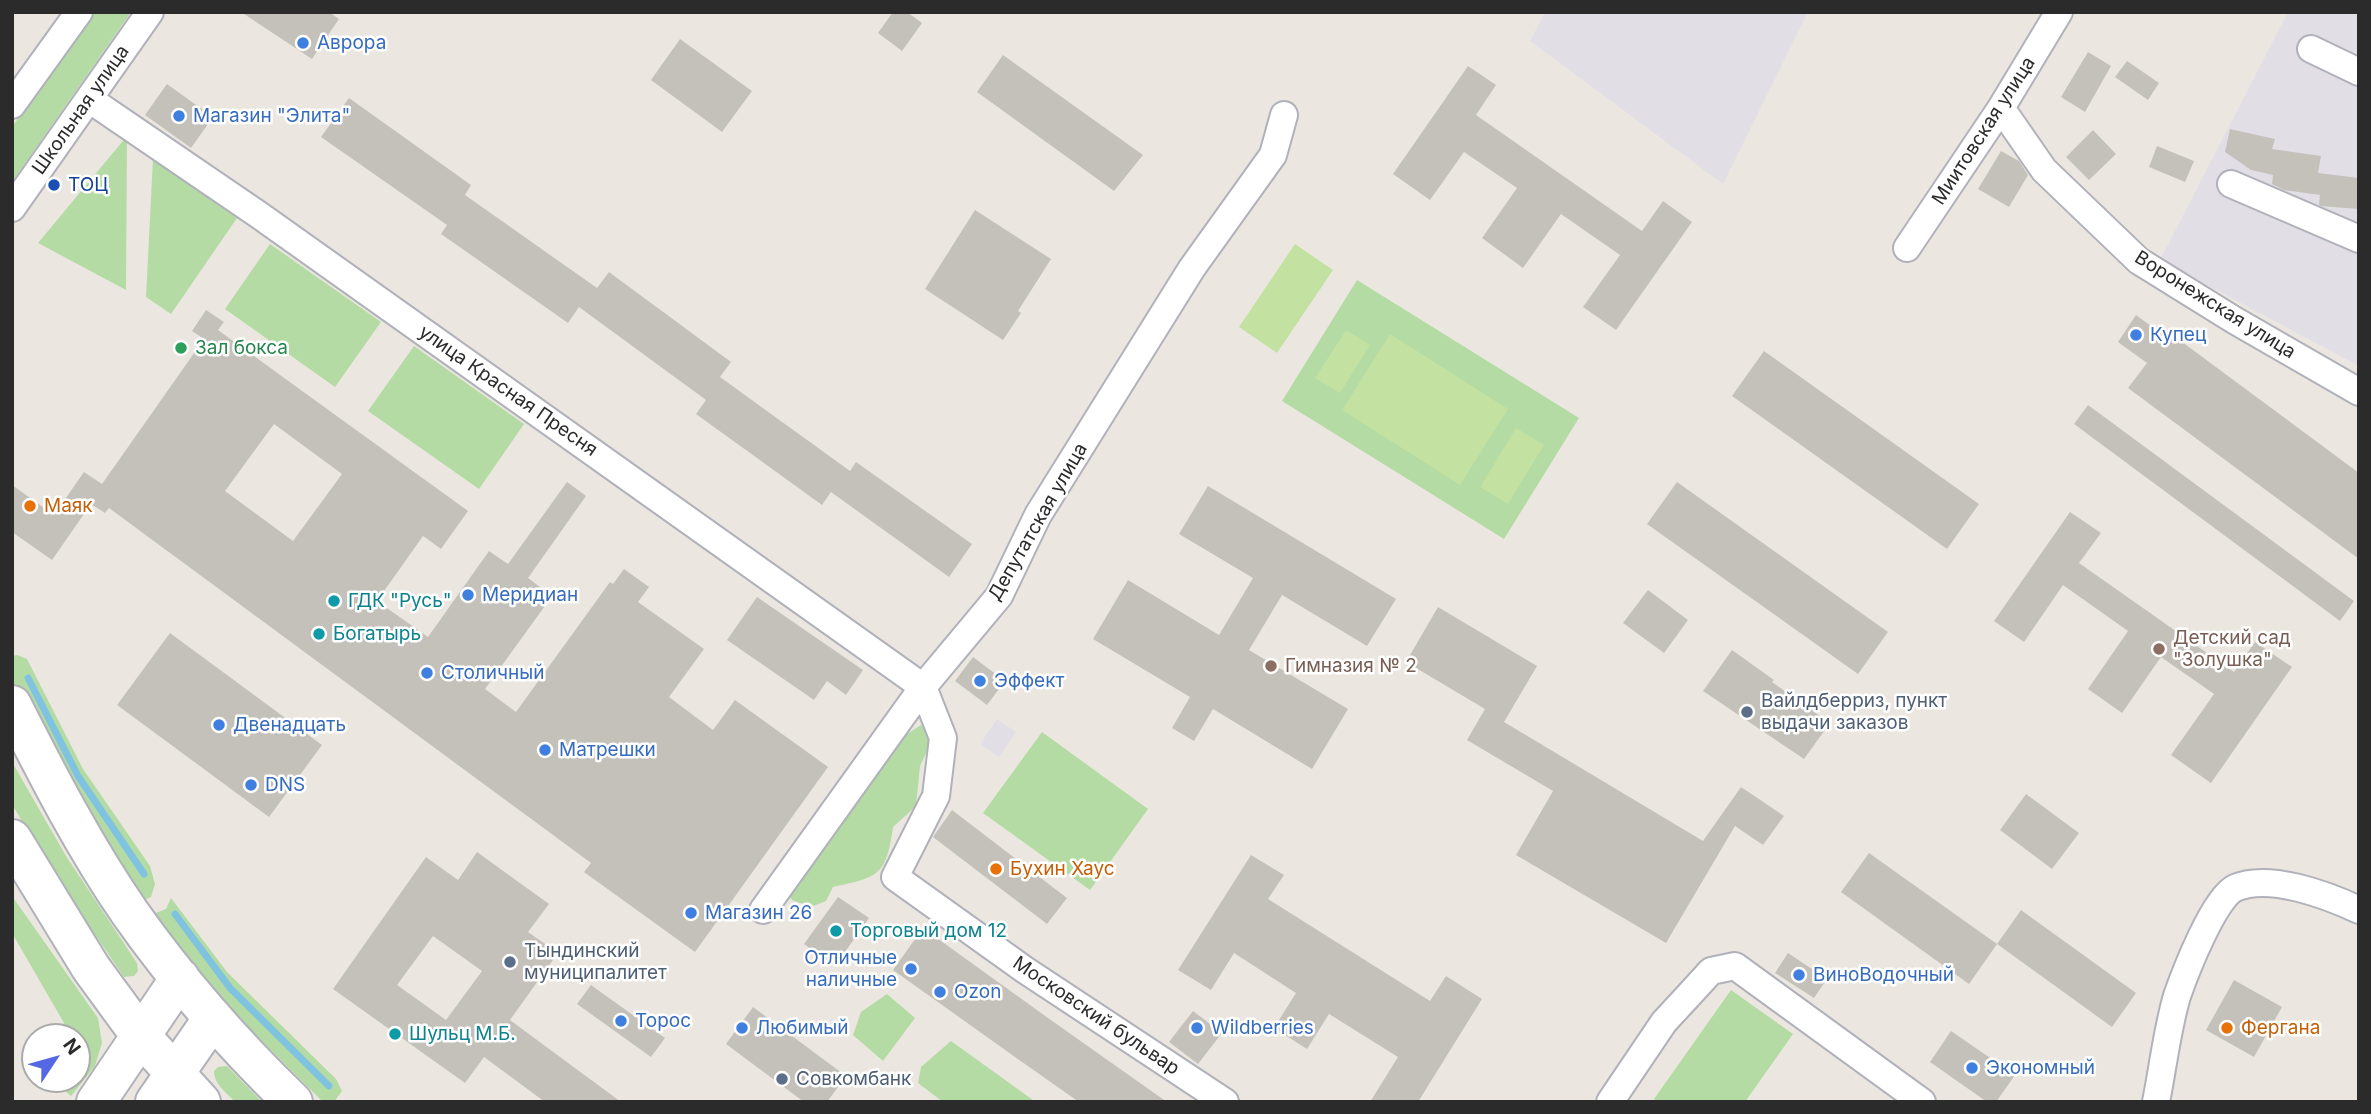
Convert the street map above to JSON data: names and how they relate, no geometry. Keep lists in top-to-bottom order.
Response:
{
  "streets": {
    "street": [
      "Школьная улица",
      "Миитовская улица",
      "Воронежская улица",
      "улица Красная Пресня",
      "Депутатская улица",
      "Московский бульвар"
    ]
  },
  "crossings": [
    ["Школьная улица", "улица Красная Пресня"],
    ["Миитовская улица", "Воронежская улица"],
    ["улица Красная Пресня", "Депутатская улица"],
    ["улица Красная Пресня", "Московский бульвар"],
    ["Депутатская улица", "Московский бульвар"]
  ],
  "places": [
    "Аврора",
    "Магазин \"Элита\"",
    "ТОЦ",
    "Купец",
    "Зал бокса",
    "Маяк",
    "Меридиан",
    "ГДК \"Русь\"",
    "Богатырь",
    "Детский сад \"Золушка\"",
    "Гимназия № 2",
    "Столичный",
    "Эффект",
    "Вайлдберриз, пункт выдачи заказов",
    "Двенадцать",
    "Матрешки",
    "DNS",
    "Бухин Хаус",
    "Магазин 26",
    "Торговый дом 12",
    "Тындинский муниципалитет",
    "Отличные наличные",
    "ВиноВодочный",
    "Ozon",
    "Торос",
    "Любимый",
    "Wildberries",
    "Фергана",
    "Шульц М.Б.",
    "Экономный",
    "Совкомбанк"
  ],
  "north": "top right"
}
